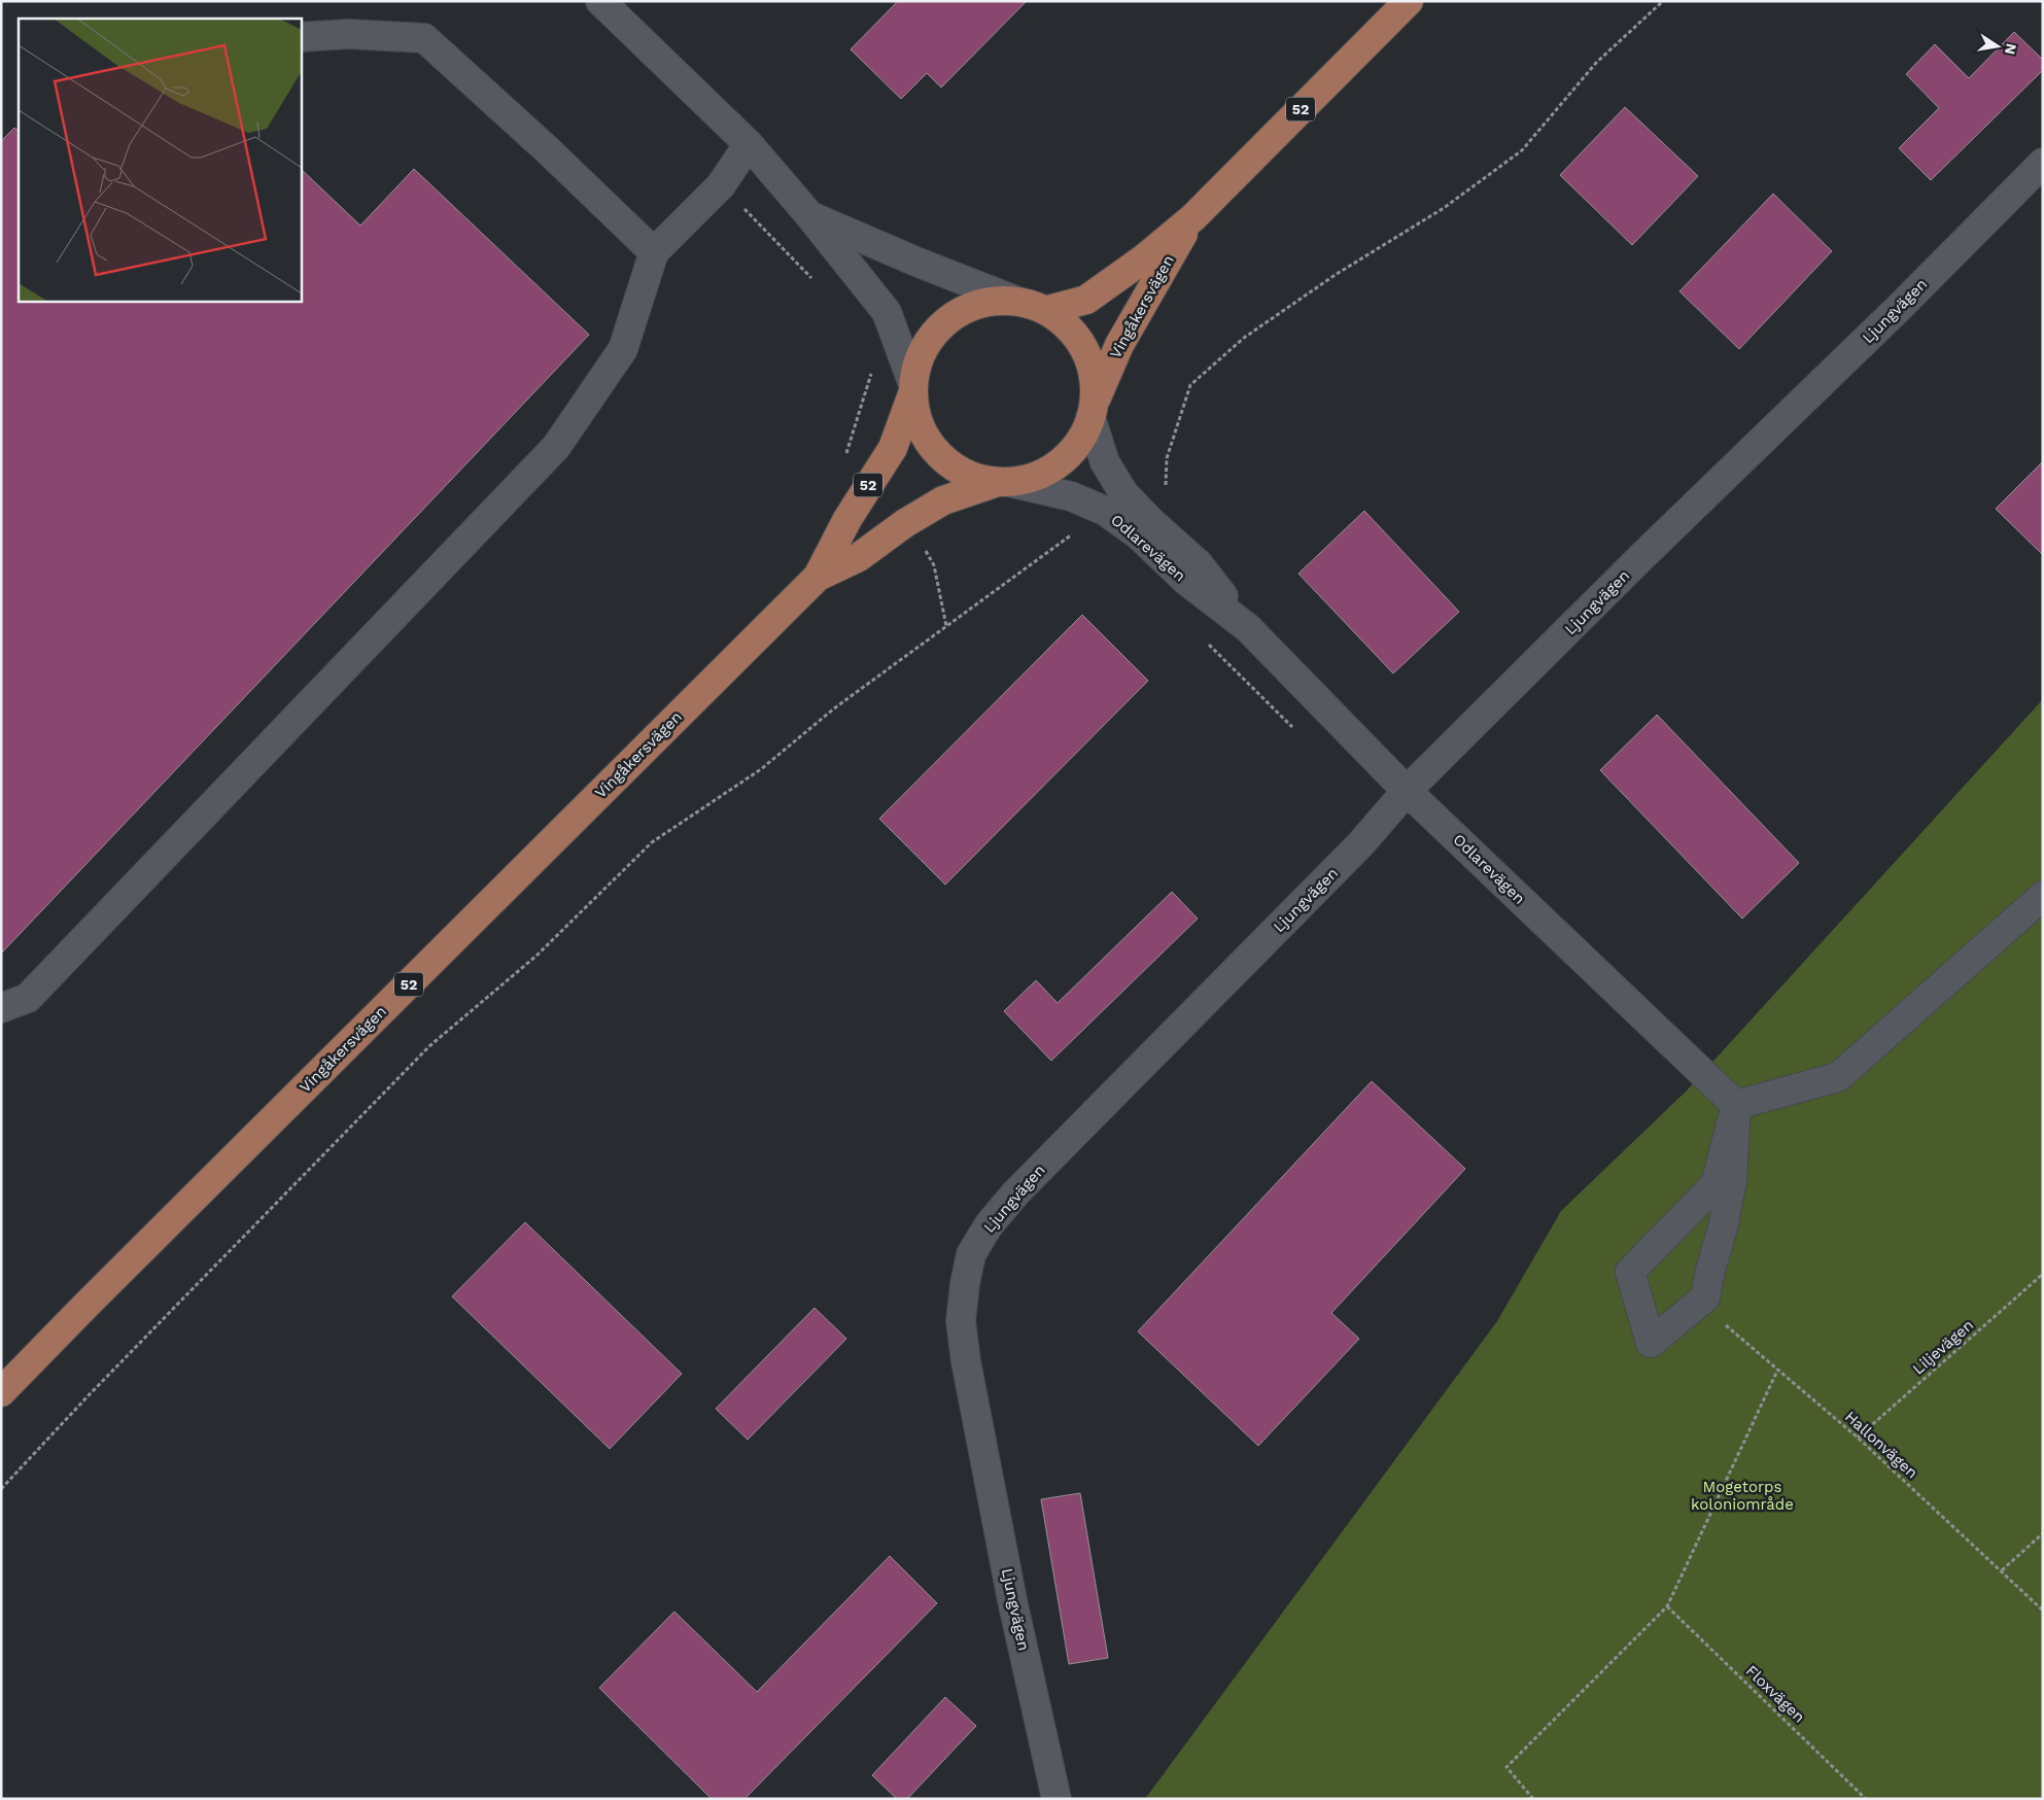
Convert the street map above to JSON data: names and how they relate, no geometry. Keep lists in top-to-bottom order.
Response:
{
  "streets": {
    "main road": ["52", "Vingåkersvägen"],
    "street": ["Ljungvägen", "Odlarevägen"],
    "path": ["Liljevägen", "Hallonvägen", "Floxvägen"]
  },
  "crossings": [
    ["52", "Vingåkersvägen"],
    ["52", "Odlarevägen"],
    ["Vingåkersvägen", "Odlarevägen"],
    ["Ljungvägen", "Odlarevägen"],
    ["Liljevägen", "Hallonvägen"]
  ],
  "parks": ["Mogetorps koloniområde"],
  "north": "right"
}
